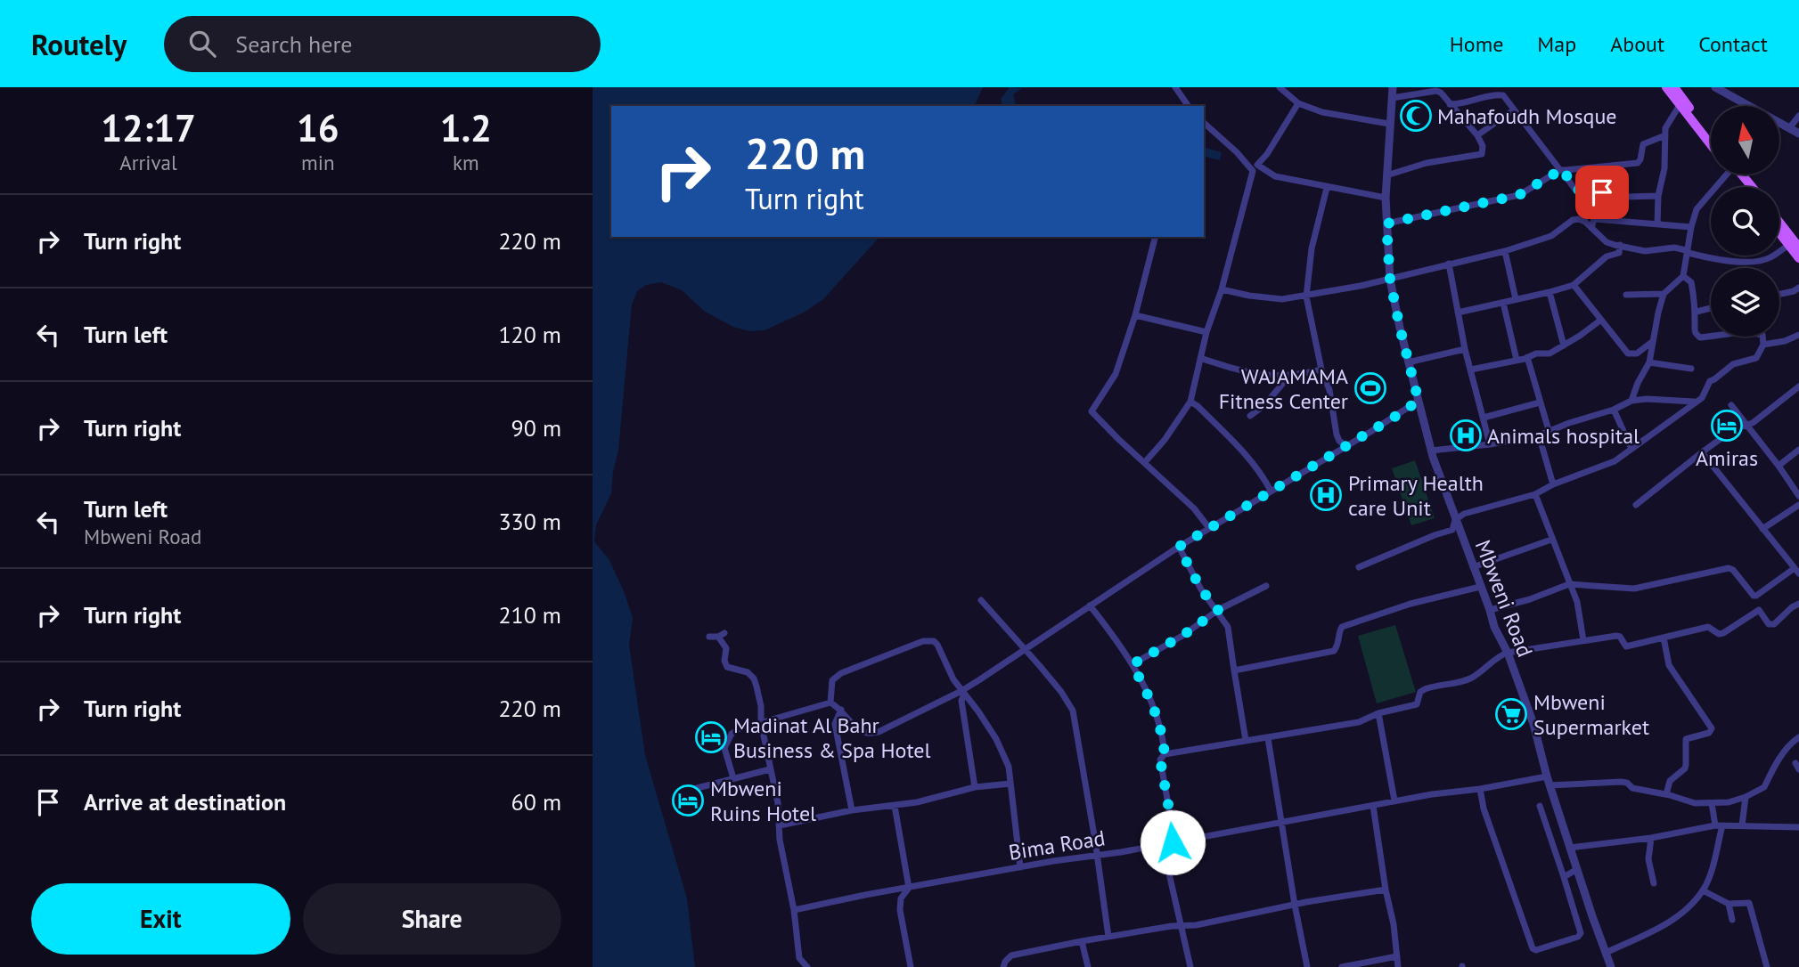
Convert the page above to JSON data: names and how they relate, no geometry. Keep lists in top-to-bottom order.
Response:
{
  "streets": {
    "street": ["Mbweni Road", "Bima Road"]
  },
  "crossings": [
    ["Mbweni Road", "Bima Road"]
  ],
  "places": {
    "mosque": ["Mahafoudh Mosque"],
    "sports": ["WAJAMAMA Fitness Center"],
    "hotel": ["Amiras", "Madinat Al Bahr Business & Spa Hotel", "Mbweni Ruins Hotel"],
    "hospital": ["Animals hospital", "Primary Health care Unit"],
    "supermarket": ["Mbweni Supermarket"]
  },
  "north": "top",
  "page": {
    "header": "Routely",
    "search": "Search here",
    "nav": [
      "Home",
      "Map",
      "About",
      "Contact"
    ],
    "eta": [
      "12:17",
      "Arrival",
      "16",
      "min",
      "1.2",
      "km"
    ],
    "turn": ["220 m", "Turn right"],
    "list": [
      {
        "name": "Turn right",
        "value": "220 m"
      },
      {
        "name": "Turn left",
        "value": "120 m"
      },
      {
        "name": "Turn right",
        "value": "90 m"
      },
      {
        "name": "Turn left",
        "note": "Mbweni Road",
        "value": "330 m"
      },
      {
        "name": "Turn right",
        "value": "210 m"
      },
      {
        "name": "Turn right",
        "value": "220 m"
      },
      {
        "name": "Arrive at destination",
        "value": "60 m"
      }
    ],
    "buttons": ["Exit", "Share"]
  }
}
